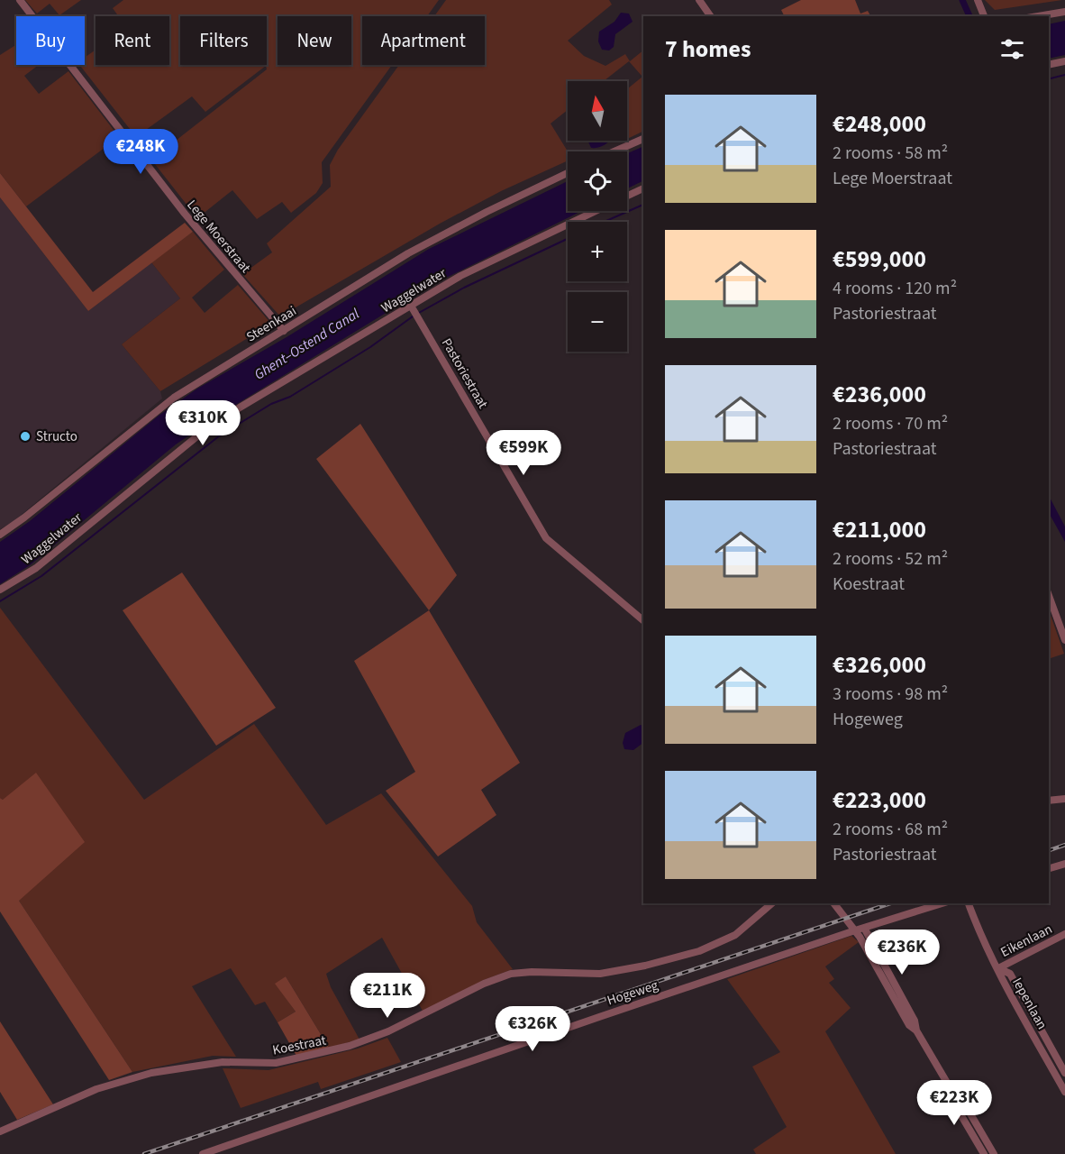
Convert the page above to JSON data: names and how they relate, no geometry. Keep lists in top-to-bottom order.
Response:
{
  "streets": {
    "street": [
      "Lege Moerstraat",
      "Waggelwater",
      "Steenkaai",
      "Pastoriestraat",
      "Eikenlaan",
      "Hogeweg",
      "Iepenlaan",
      "Koestraat"
    ]
  },
  "crossings": [
    ["Lege Moerstraat", "Steenkaai"],
    ["Waggelwater", "Pastoriestraat"],
    ["Eikenlaan", "Iepenlaan"]
  ],
  "water": ["Ghent–Ostend Canal"],
  "places": ["Structo"],
  "north": "top",
  "page": {
    "chip": [
      "Buy",
      "Rent",
      "Filters",
      "New",
      "Apartment"
    ],
    "heading": "7 homes",
    "map_buttons": ["+", "−"],
    "list": [
      {
        "name": "€248,000",
        "note": "2 rooms · 58 m² · Lege Moerstraat"
      },
      {
        "name": "€599,000",
        "note": "4 rooms · 120 m² · Pastoriestraat"
      },
      {
        "name": "€236,000",
        "note": "2 rooms · 70 m² · Pastoriestraat"
      },
      {
        "name": "€211,000",
        "note": "2 rooms · 52 m² · Koestraat"
      },
      {
        "name": "€326,000",
        "note": "3 rooms · 98 m² · Hogeweg"
      },
      {
        "name": "€223,000",
        "note": "2 rooms · 68 m² · Pastoriestraat"
      }
    ],
    "price": [
      "€248K",
      "€310K",
      "€599K",
      "€236K",
      "€211K",
      "€326K",
      "€223K"
    ]
  }
}
